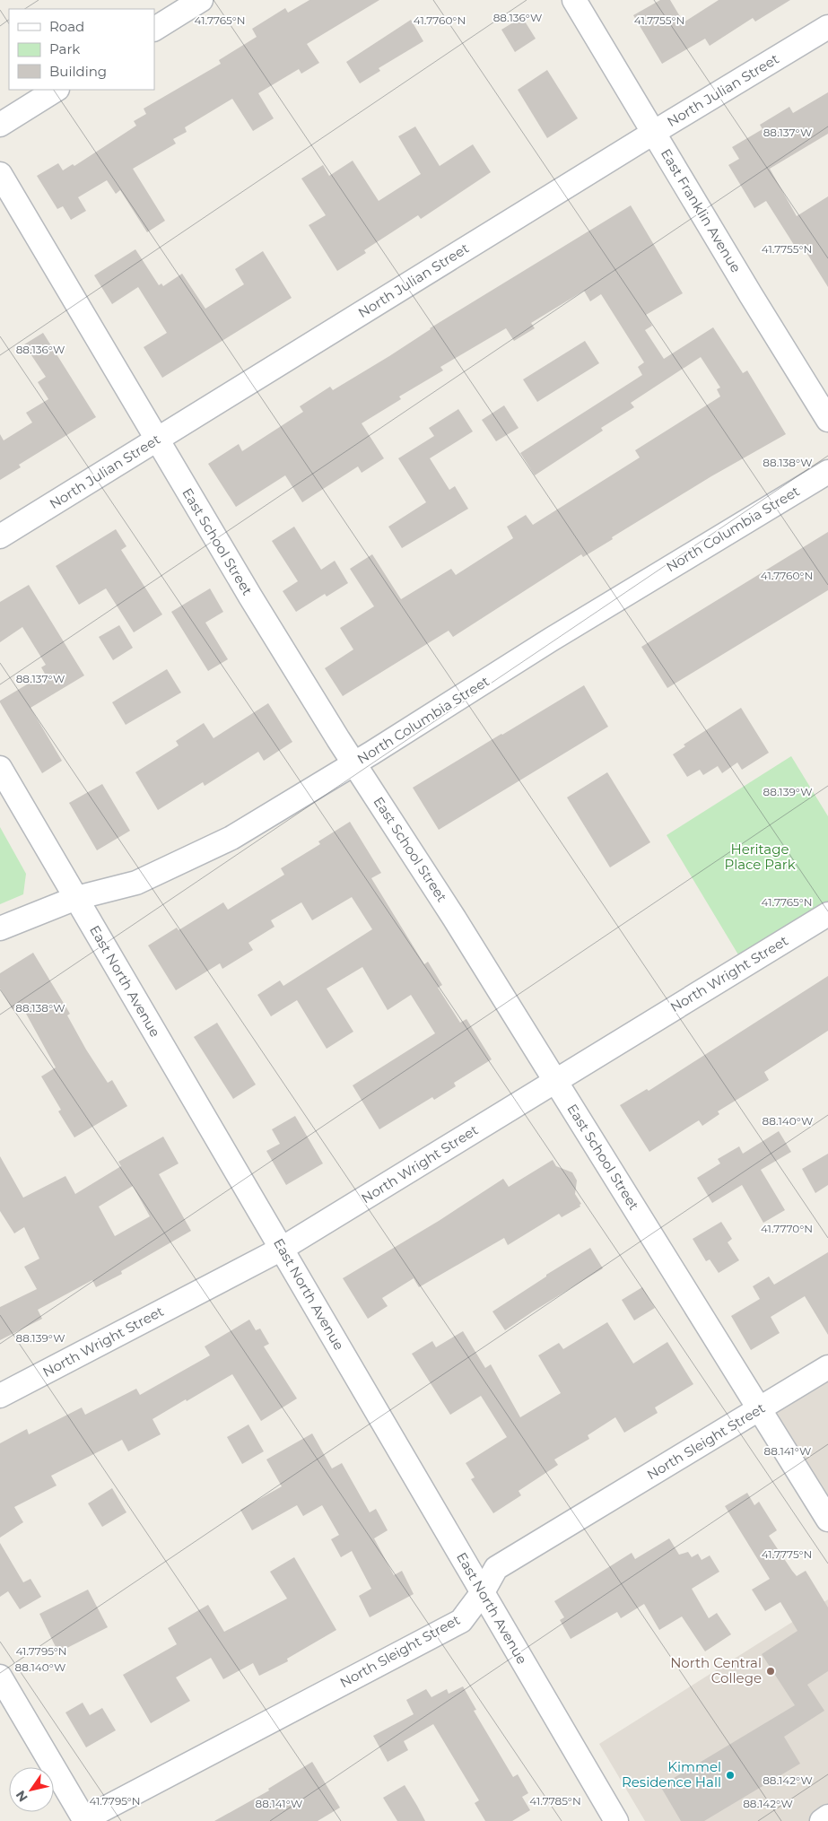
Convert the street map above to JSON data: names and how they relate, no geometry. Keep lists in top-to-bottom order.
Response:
{
  "streets": {
    "street": [
      "North Julian Street",
      "East Franklin Avenue",
      "North Columbia Street",
      "East School Street",
      "North Wright Street",
      "East North Avenue",
      "North Sleight Street"
    ]
  },
  "crossings": [
    ["North Julian Street", "East Franklin Avenue"],
    ["North Julian Street", "East School Street"],
    ["North Columbia Street", "East School Street"],
    ["North Columbia Street", "East North Avenue"],
    ["East School Street", "North Wright Street"],
    ["East School Street", "North Sleight Street"],
    ["North Wright Street", "East North Avenue"],
    ["East North Avenue", "North Sleight Street"]
  ],
  "parks": ["Heritage Place Park"],
  "places": ["North Central College", "Kimmel Residence Hall"],
  "legend": ["Road", "Park", "Building"],
  "north": "bottom left",
  "coordinates": [
    "88.136°W",
    "41.7765°N",
    "41.7760°N",
    "41.7755°N",
    "88.137°W",
    "88.138°W",
    "88.139°W",
    "88.140°W",
    "41.7770°N",
    "88.141°W",
    "41.7775°N",
    "41.7795°N",
    "88.142°W",
    "41.7785°N"
  ]
}
